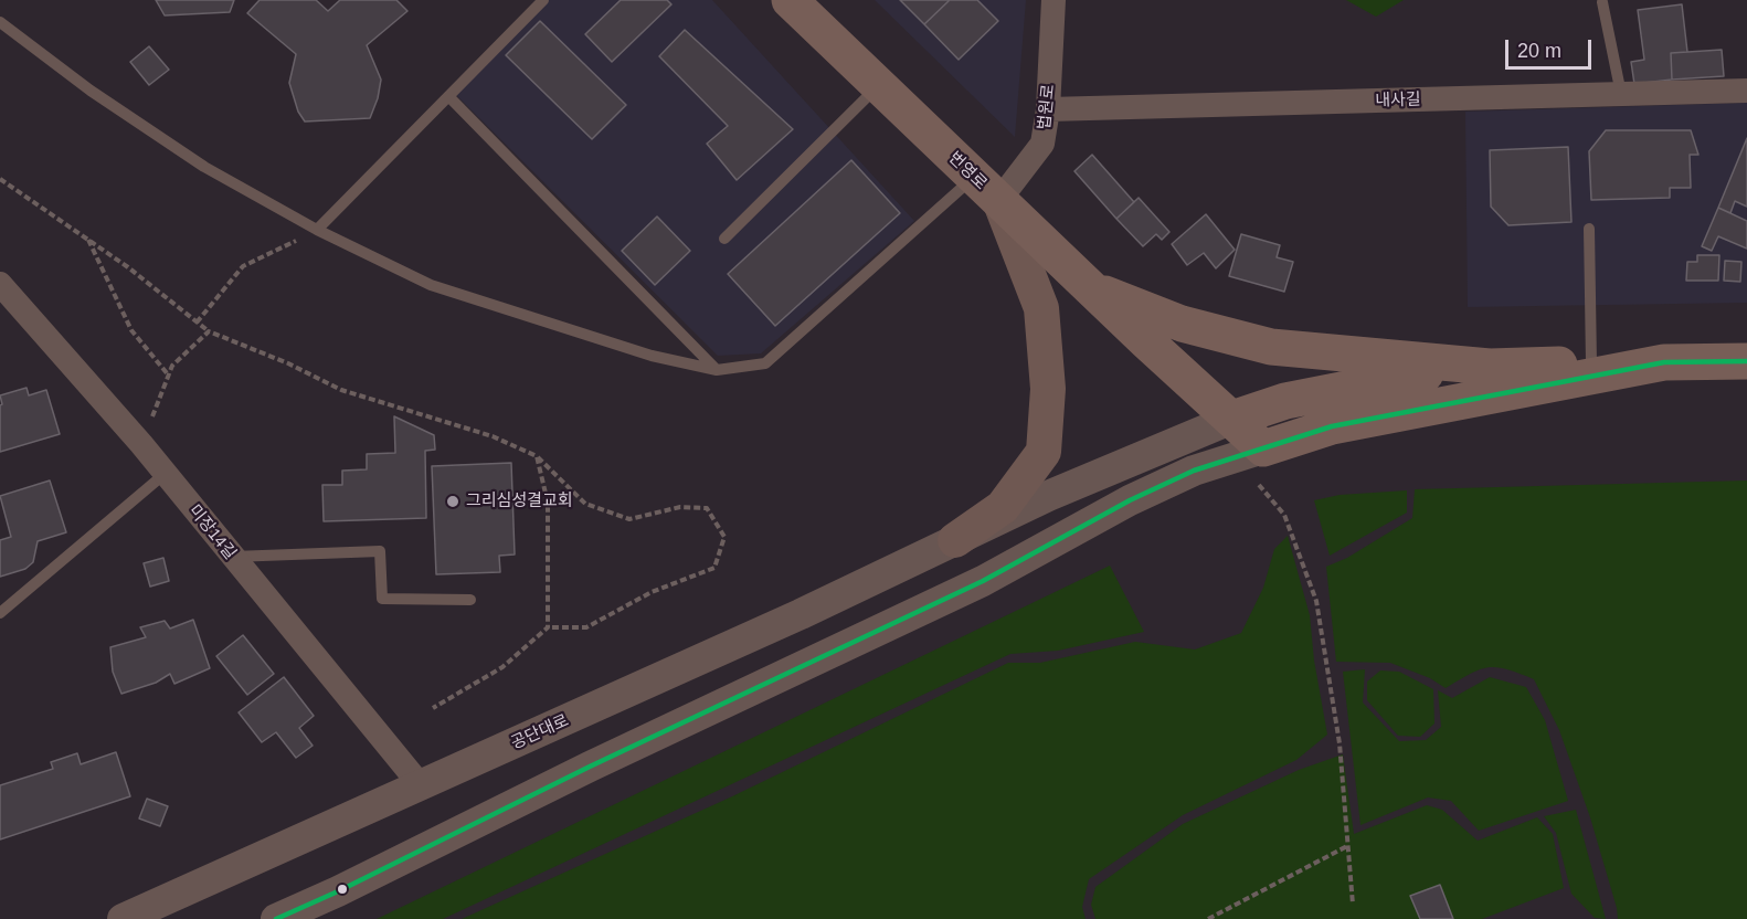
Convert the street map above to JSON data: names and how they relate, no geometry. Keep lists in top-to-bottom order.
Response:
{
  "streets": {
    "main road": ["번영로"],
    "street": [
      "내사길",
      "법원로",
      "미장14길",
      "공단대로"
    ]
  },
  "crossings": [
    ["내사길", "법원로"],
    ["법원로", "번영로"],
    ["번영로", "공단대로"],
    ["미장14길", "공단대로"]
  ],
  "places": ["그리심성결교회"],
  "scale_bar": "20 m"
}
